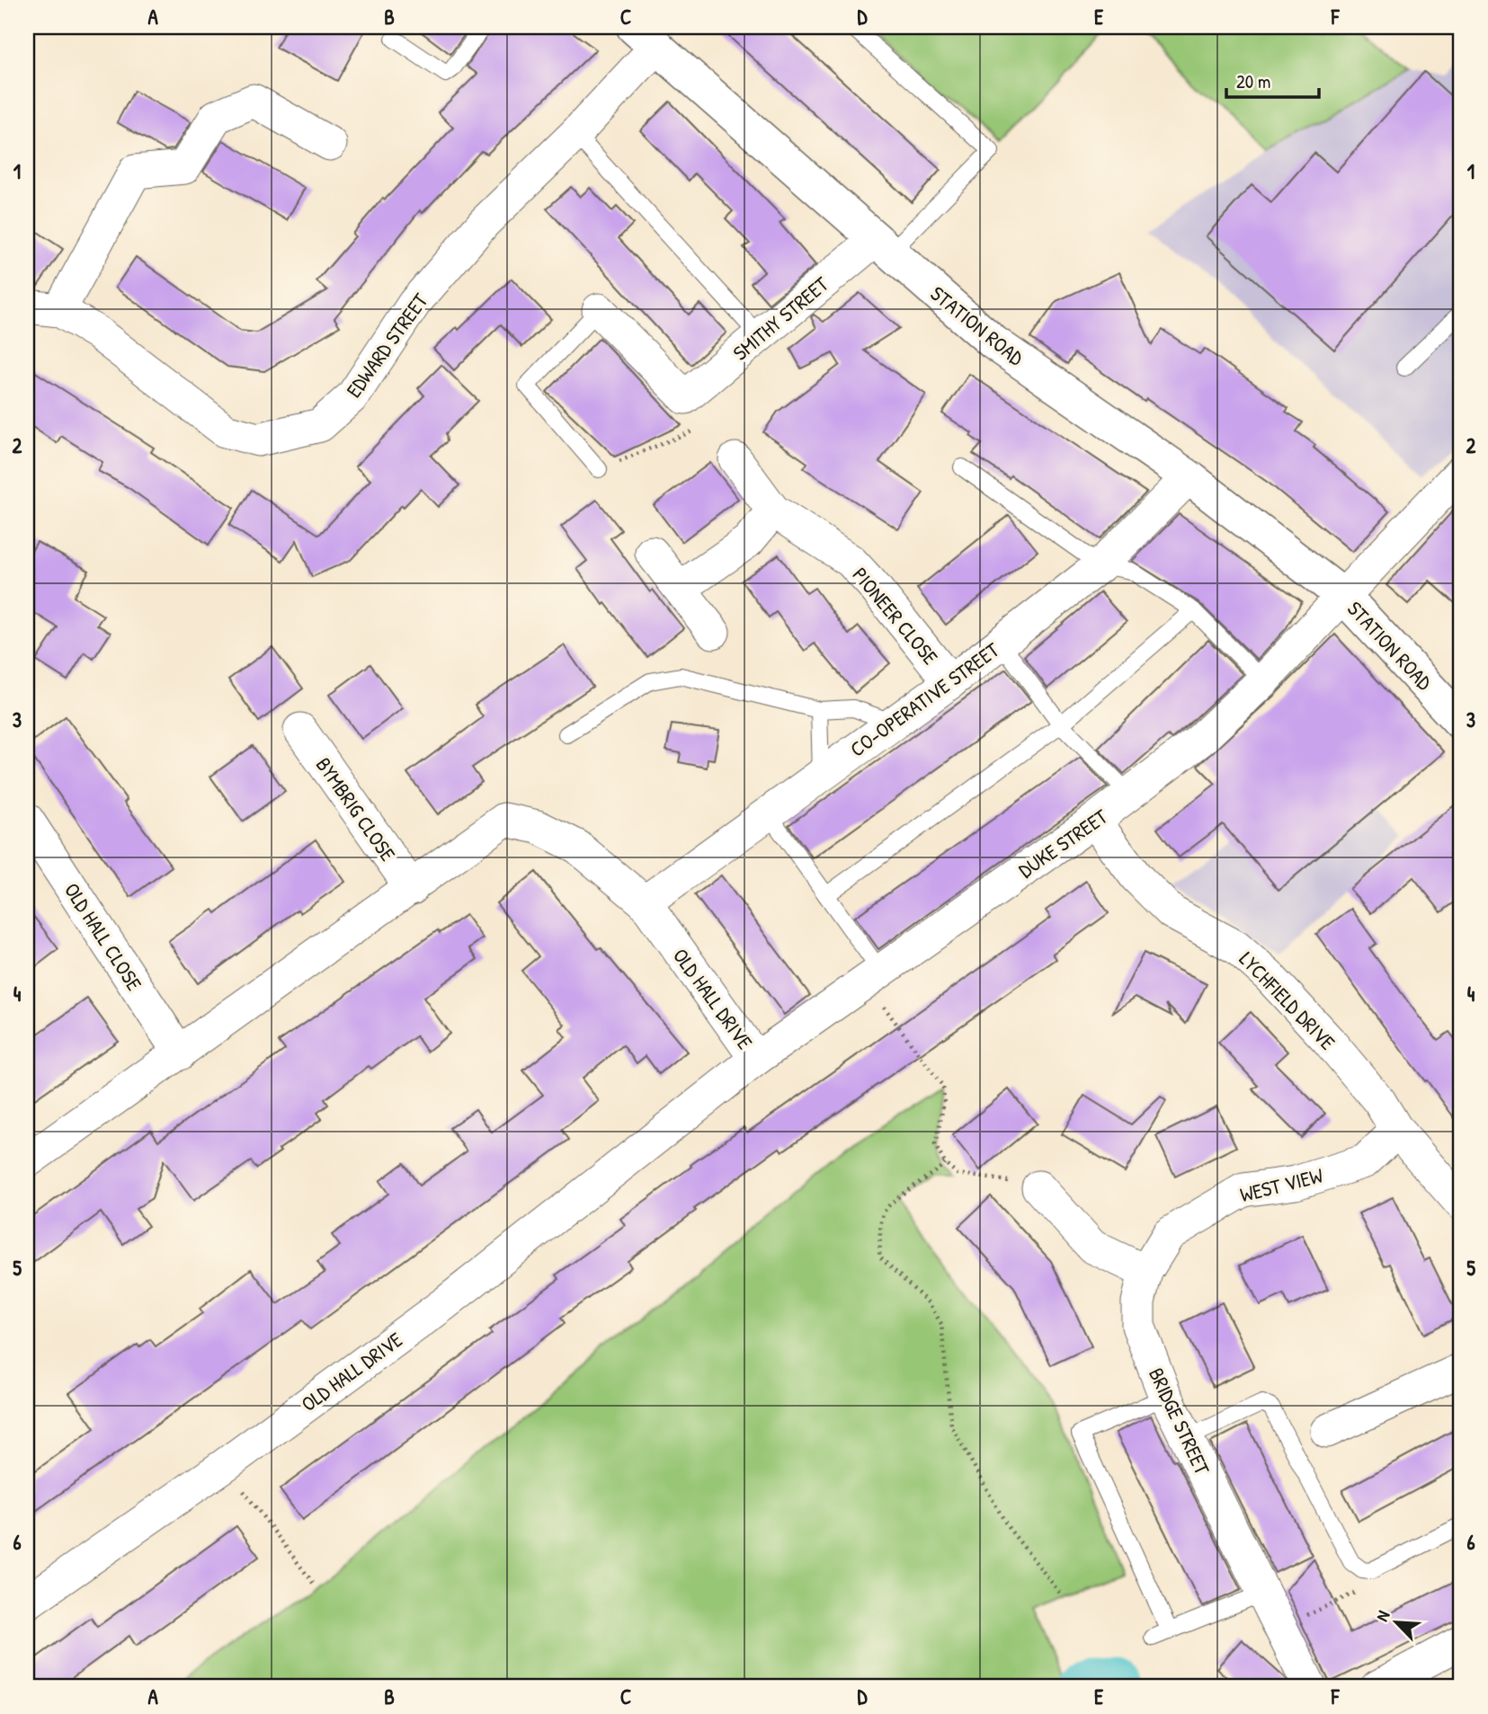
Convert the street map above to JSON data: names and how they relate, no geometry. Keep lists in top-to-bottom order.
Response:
{
  "streets": {
    "main road": ["STATION ROAD"],
    "street": [
      "SMITHY STREET",
      "EDWARD STREET",
      "PIONEER CLOSE",
      "CO-OPERATIVE STREET",
      "BYMBRIG CLOSE",
      "DUKE STREET",
      "OLD HALL CLOSE",
      "OLD HALL DRIVE",
      "LYCHFIELD DRIVE",
      "WEST VIEW",
      "BRIDGE STREET"
    ]
  },
  "crossings": [
    ["SMITHY STREET", "STATION ROAD"],
    ["STATION ROAD", "EDWARD STREET"],
    ["STATION ROAD", "CO-OPERATIVE STREET"],
    ["STATION ROAD", "DUKE STREET"],
    ["PIONEER CLOSE", "CO-OPERATIVE STREET"],
    ["CO-OPERATIVE STREET", "OLD HALL DRIVE"],
    ["BYMBRIG CLOSE", "OLD HALL DRIVE"],
    ["DUKE STREET", "OLD HALL DRIVE"],
    ["DUKE STREET", "LYCHFIELD DRIVE"],
    ["OLD HALL CLOSE", "OLD HALL DRIVE"],
    ["LYCHFIELD DRIVE", "WEST VIEW"],
    ["WEST VIEW", "BRIDGE STREET"]
  ],
  "scale_bar": "20 m",
  "north": "top left",
  "grid": {
    "columns": [
      "A",
      "B",
      "C",
      "D",
      "E",
      "F"
    ],
    "rows": [
      "1",
      "2",
      "3",
      "4",
      "5",
      "6"
    ]
  }
}
